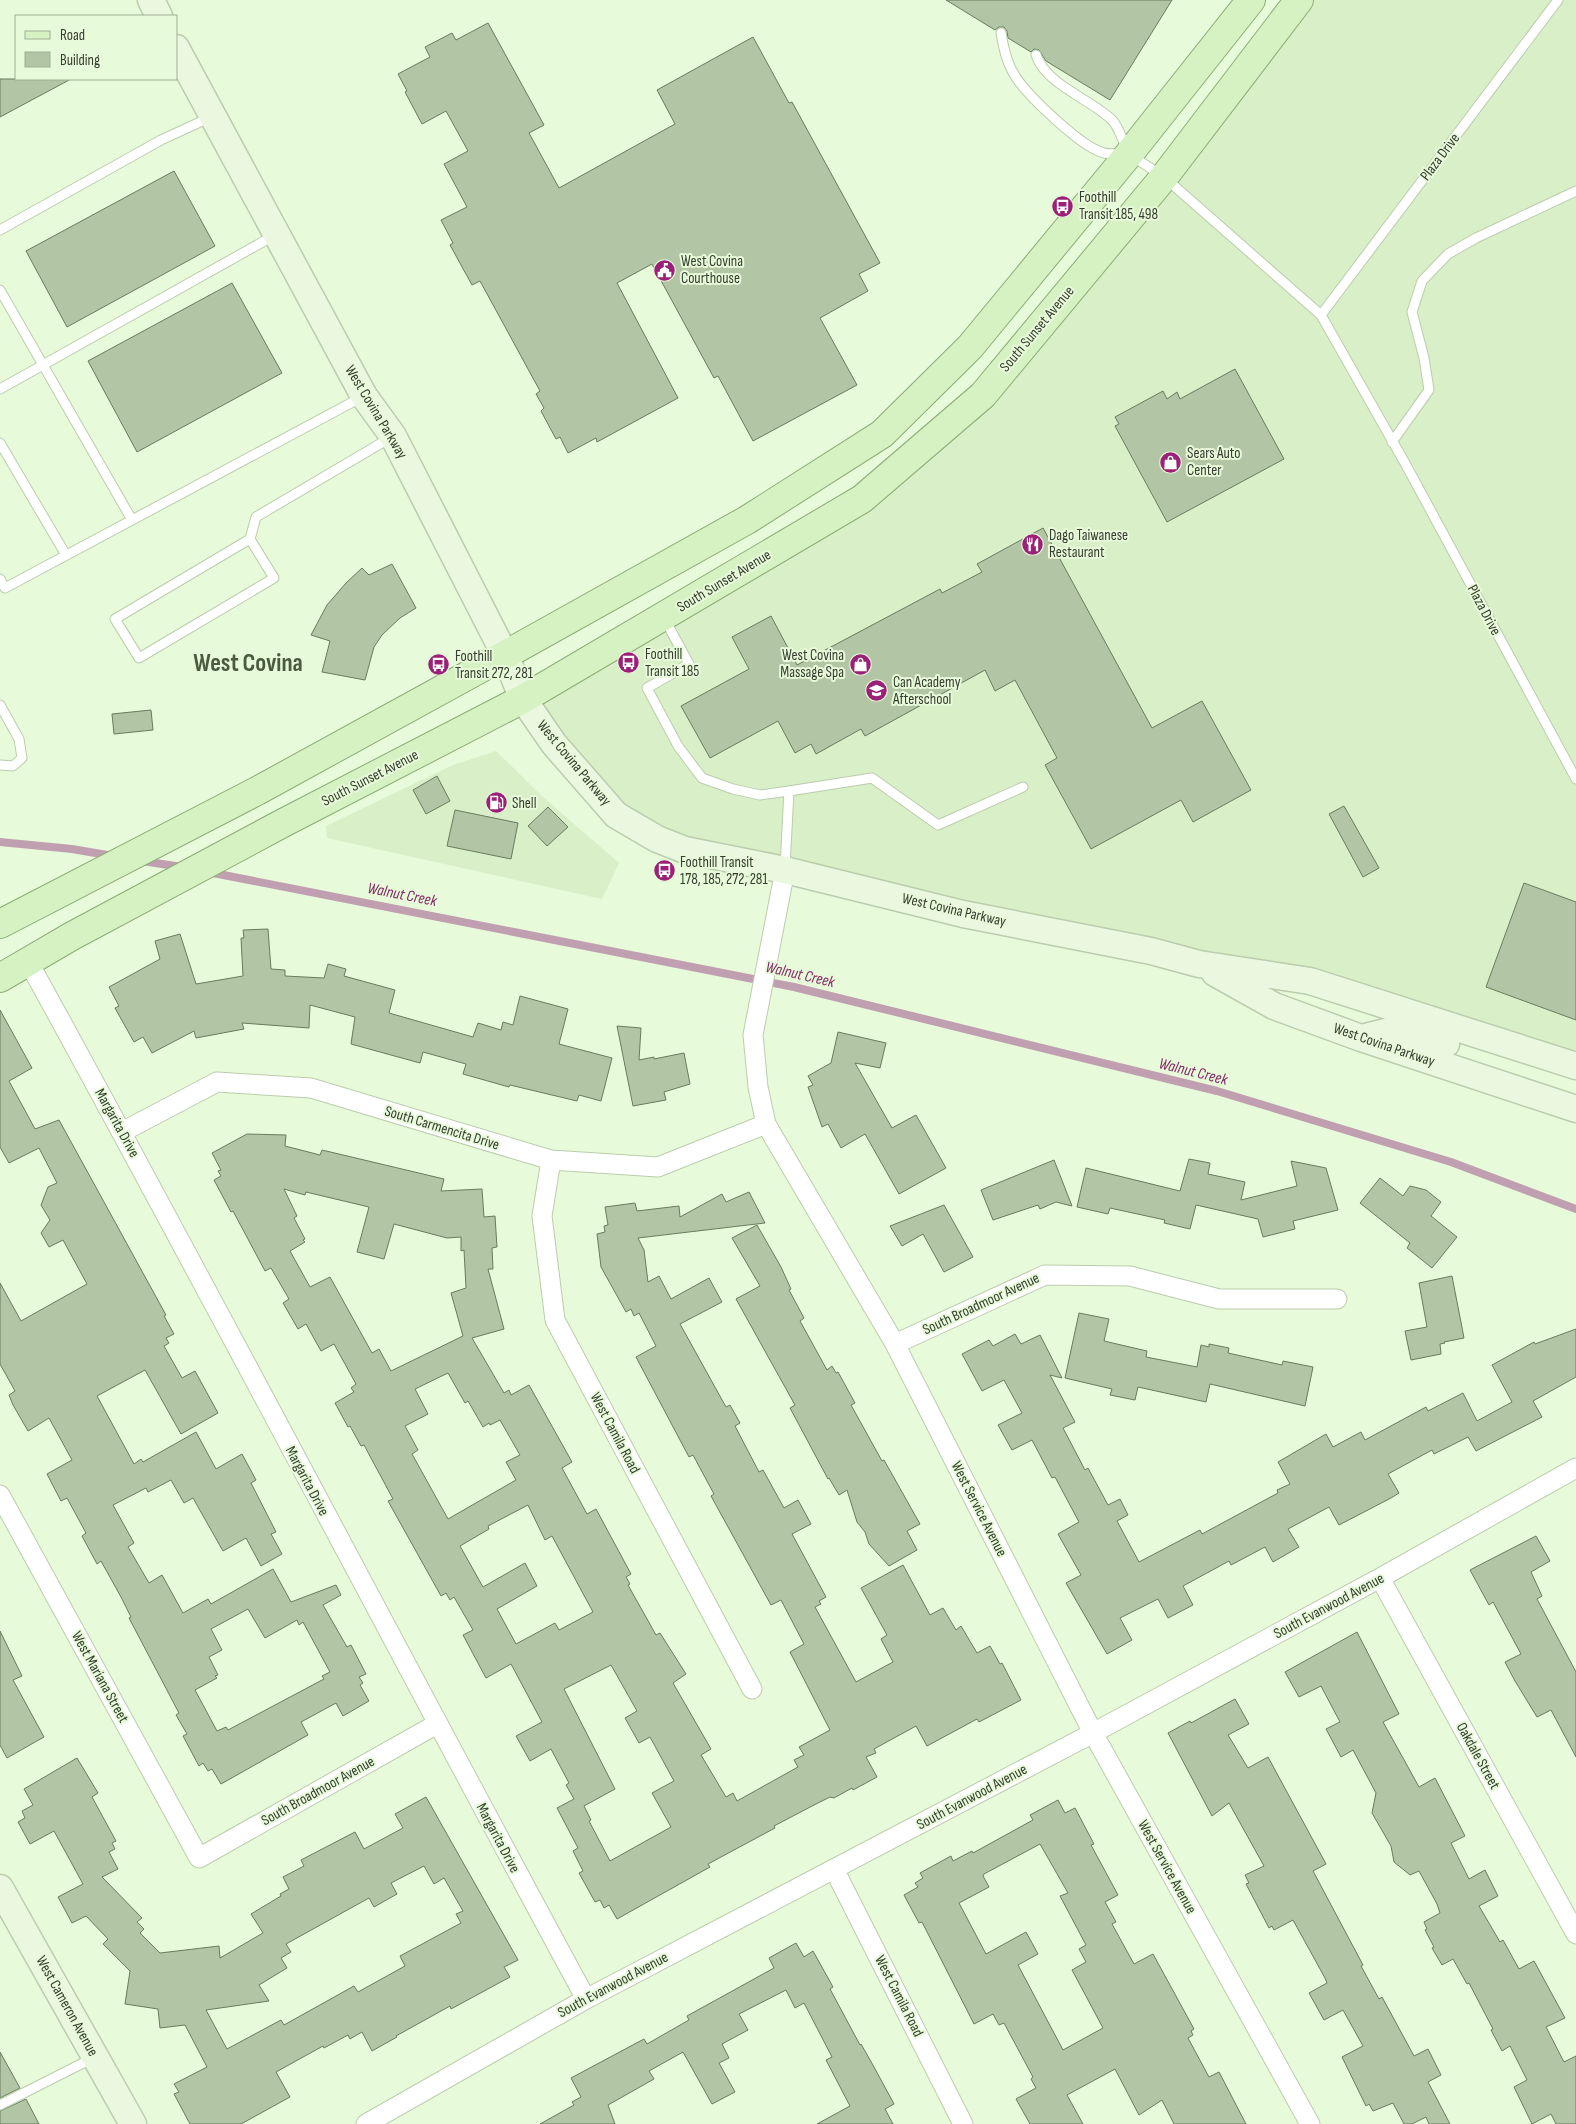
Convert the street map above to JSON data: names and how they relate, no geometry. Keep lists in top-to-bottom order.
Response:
{
  "streets": {
    "main road": ["South Sunset Avenue"],
    "street": [
      "West Covina Parkway",
      "Margarita Drive",
      "South Carmencita Drive",
      "South Broadmoor Avenue",
      "West Camila Road",
      "West Service Avenue",
      "South Evanwood Avenue",
      "West Mariana Street",
      "Oakdale Street",
      "West Cameron Avenue"
    ],
    "lane": ["Plaza Drive"]
  },
  "crossings": [
    ["Plaza Drive", "South Sunset Avenue"],
    ["South Sunset Avenue", "West Covina Parkway"],
    ["South Sunset Avenue", "Margarita Drive"],
    ["West Covina Parkway", "West Service Avenue"],
    ["Margarita Drive", "South Carmencita Drive"],
    ["Margarita Drive", "South Broadmoor Avenue"],
    ["Margarita Drive", "South Evanwood Avenue"],
    ["South Carmencita Drive", "West Camila Road"],
    ["South Carmencita Drive", "West Service Avenue"],
    ["South Broadmoor Avenue", "West Service Avenue"],
    ["South Broadmoor Avenue", "West Mariana Street"],
    ["West Camila Road", "South Evanwood Avenue"],
    ["West Service Avenue", "South Evanwood Avenue"],
    ["South Evanwood Avenue", "Oakdale Street"]
  ],
  "districts": ["West Covina"],
  "water": ["Walnut Creek"],
  "places": {
    "bus stop": [
      "Foothill Transit 185, 498",
      "Foothill Transit 185",
      "Foothill Transit 272, 281",
      "Foothill Transit 178, 185, 272, 281"
    ],
    "public building": ["West Covina Courthouse"],
    "shop": ["Sears Auto Center", "West Covina Massage Spa"],
    "restaurant": ["Dago Taiwanese Restaurant"],
    "school or university": ["Can Academy Afterschool"],
    "fuel station": ["Shell"]
  },
  "legend": ["Road", "Building"]
}
